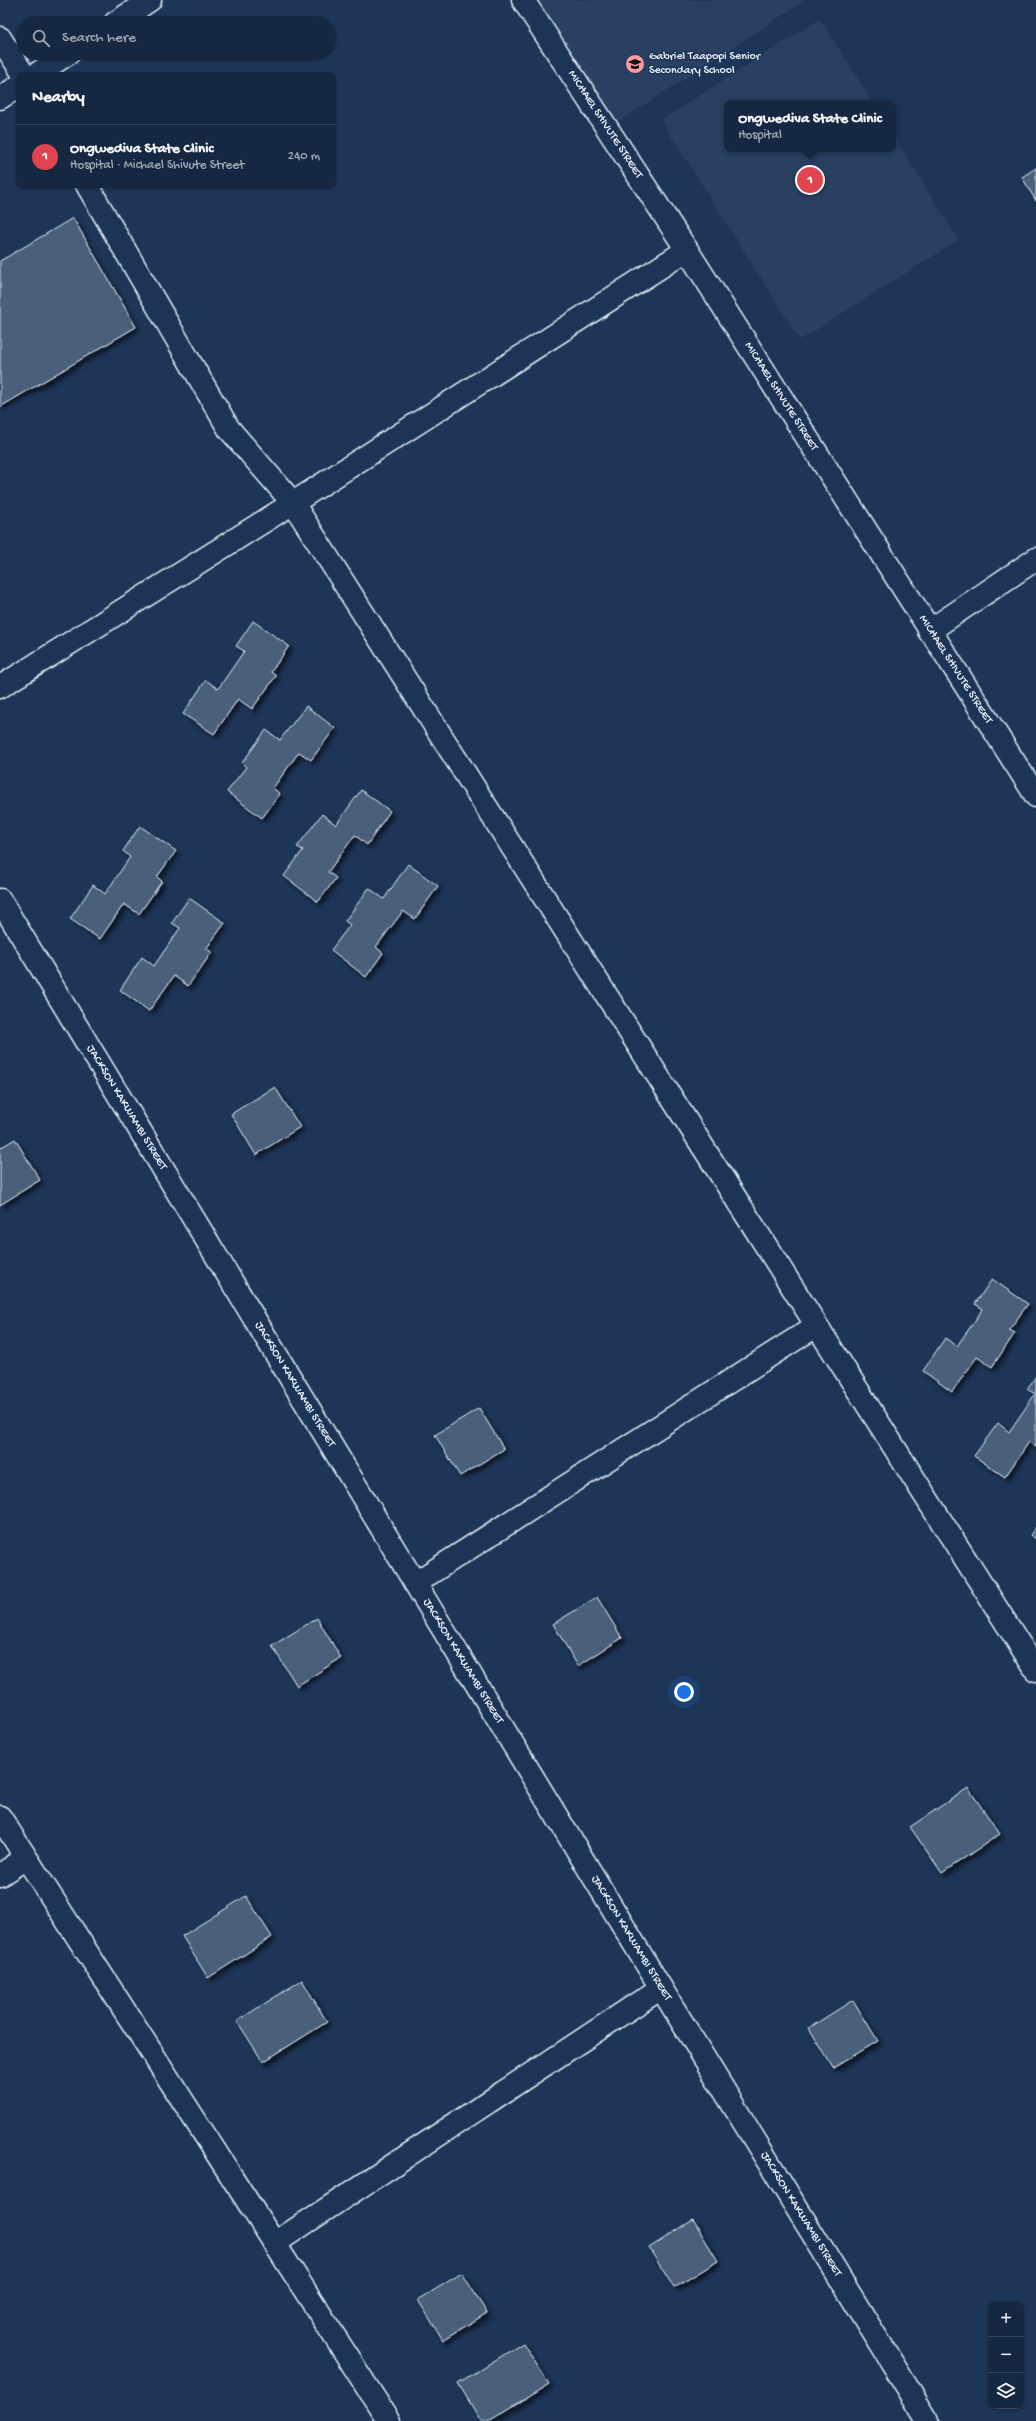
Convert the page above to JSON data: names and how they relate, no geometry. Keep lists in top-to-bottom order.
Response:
{
  "streets": {
    "street": ["MICHAEL SHIVUTE STREET", "JACKSON KAKWAMBI STREET"]
  },
  "places": {
    "school or university": ["Gabriel Taapopi Senior Secondary School"]
  },
  "page": {
    "search": "Search here",
    "heading": "Nearby",
    "popup": ["Ongwediva State Clinic", "Hospital"],
    "list": [
      {
        "mark": "1",
        "name": "Ongwediva State Clinic",
        "note": "Hospital · Michael Shivute Street",
        "value": "240 m"
      }
    ],
    "pins": "1",
    "map_buttons": ["+", "−"]
  }
}
